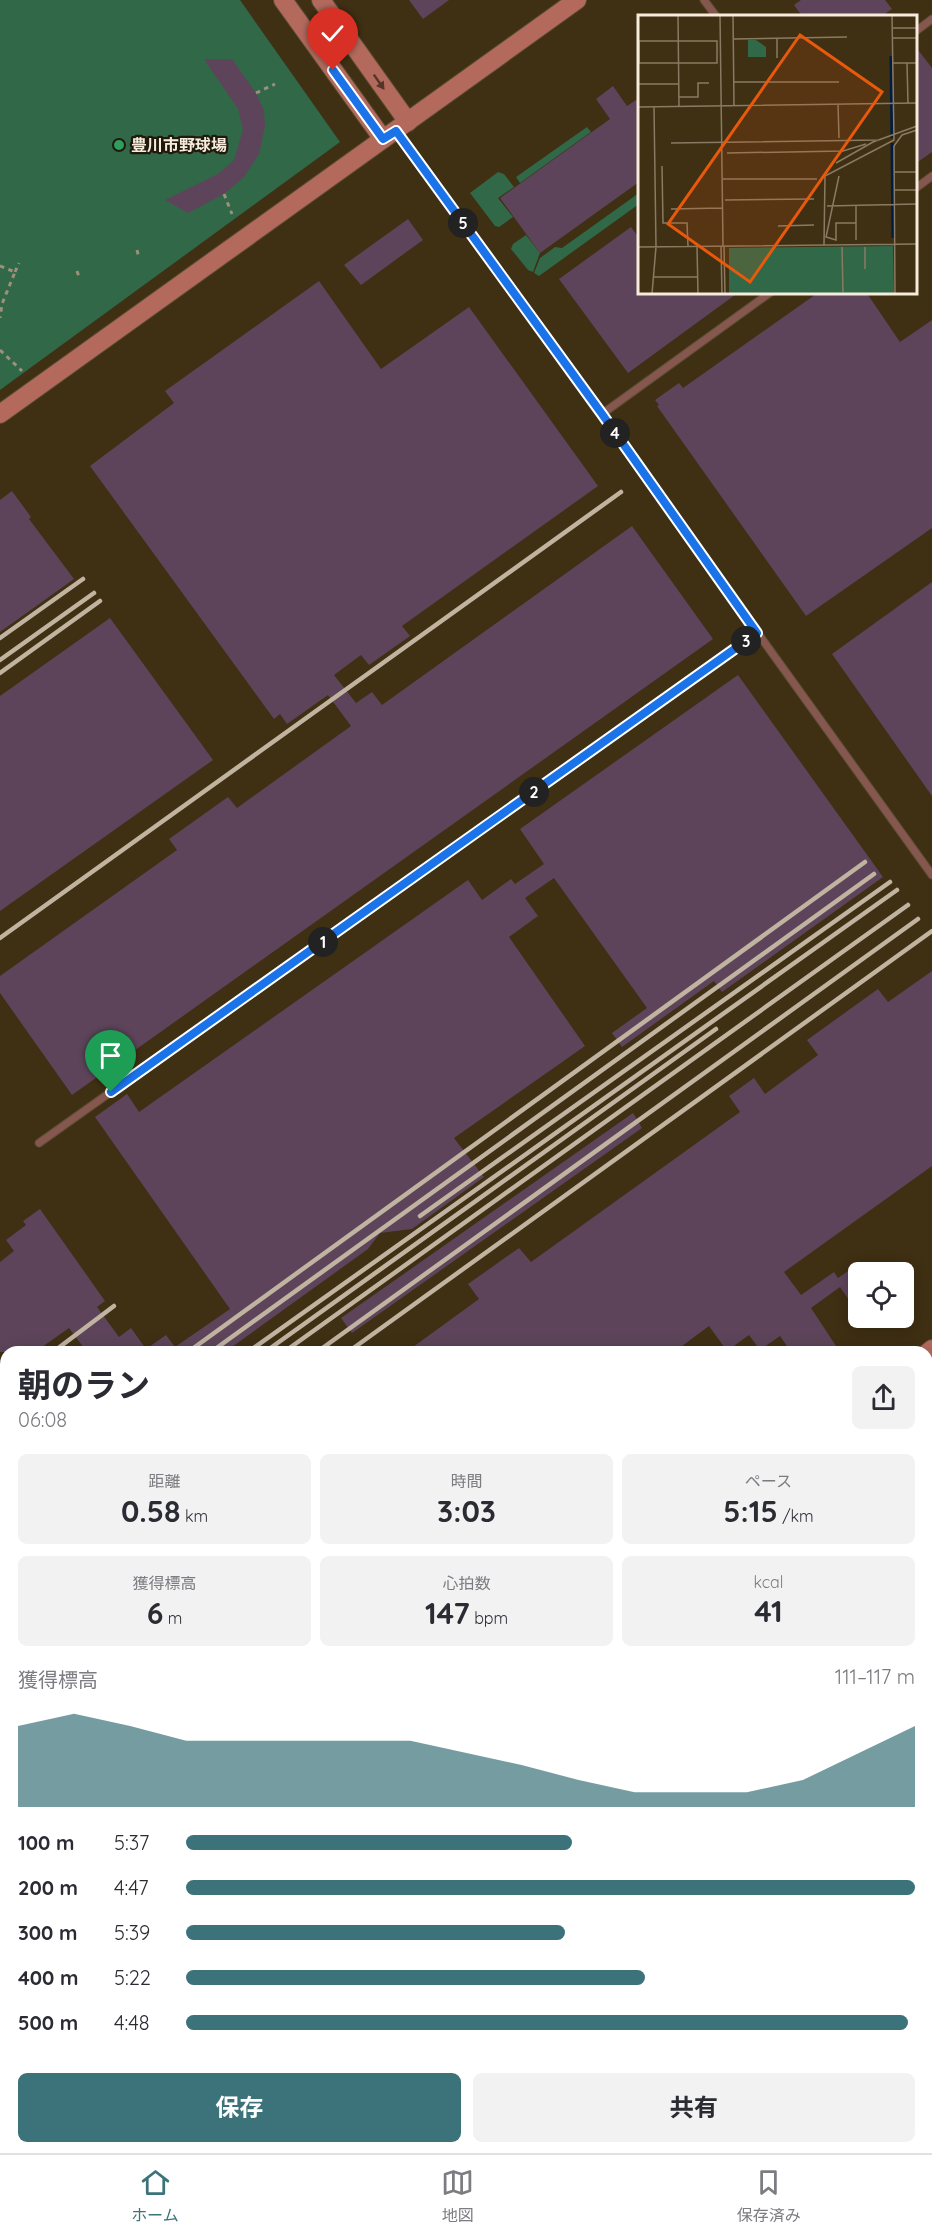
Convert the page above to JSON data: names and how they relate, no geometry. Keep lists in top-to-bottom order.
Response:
{
  "places": ["豊川市野球場"],
  "page": {
    "pins": [
      "5",
      "4",
      "3",
      "2",
      "1"
    ],
    "heading": ["朝のラン", "06:08"],
    "stats": [
      ["距離", "0.58 km"],
      ["時間", "3:03"],
      ["ペース", "5:15 /km"],
      ["獲得標高", "6 m"],
      ["心拍数", "147 bpm"],
      ["kcal", "41"]
    ],
    "chart": ["獲得標高", "111–117 m"],
    "list": [
      {
        "name": "100 m",
        "note": "5:37"
      },
      {
        "name": "200 m",
        "note": "4:47"
      },
      {
        "name": "300 m",
        "note": "5:39"
      },
      {
        "name": "400 m",
        "note": "5:22"
      },
      {
        "name": "500 m",
        "note": "4:48"
      }
    ],
    "buttons": ["保存", "共有"],
    "tabs": ["ホーム", "地図", "保存済み"]
  }
}
